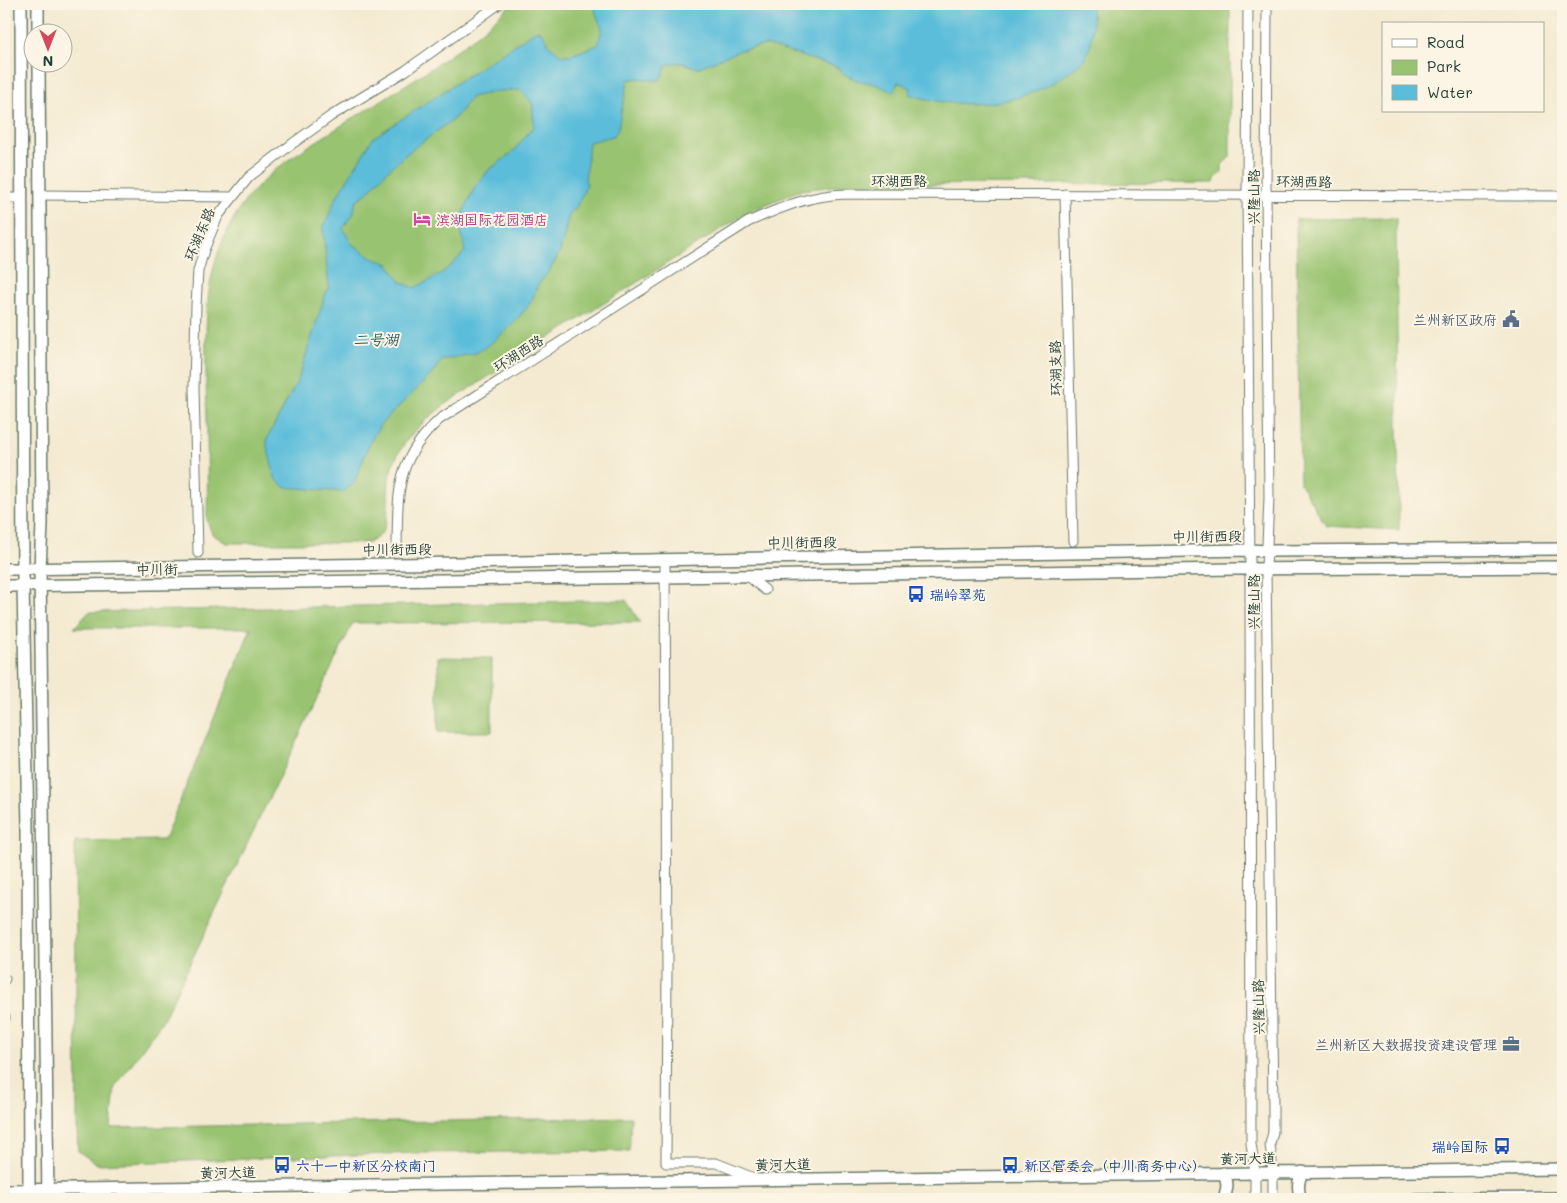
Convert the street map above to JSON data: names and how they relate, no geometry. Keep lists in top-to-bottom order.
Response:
{
  "streets": {
    "main road": ["中川街西段", "中川街", "黄河大道"],
    "street": [
      "环湖西路",
      "兴隆山路",
      "环湖东路",
      "环湖支路"
    ]
  },
  "crossings": [
    ["环湖西路", "兴隆山路"],
    ["环湖西路", "环湖支路"],
    ["兴隆山路", "中川街西段"],
    ["兴隆山路", "黄河大道"]
  ],
  "water": ["二号湖"],
  "places": {
    "hotel": ["滨湖国际花园酒店"],
    "public building": ["兰州新区政府"],
    "bus stop": [
      "瑞岭翠苑",
      "瑞岭国际",
      "六十一中新区分校南门",
      "新区管委会（中川商务中心）"
    ],
    "office": ["兰州新区大数据投资建设管理"]
  },
  "legend": ["Road", "Park", "Water"],
  "north": "bottom"
}
